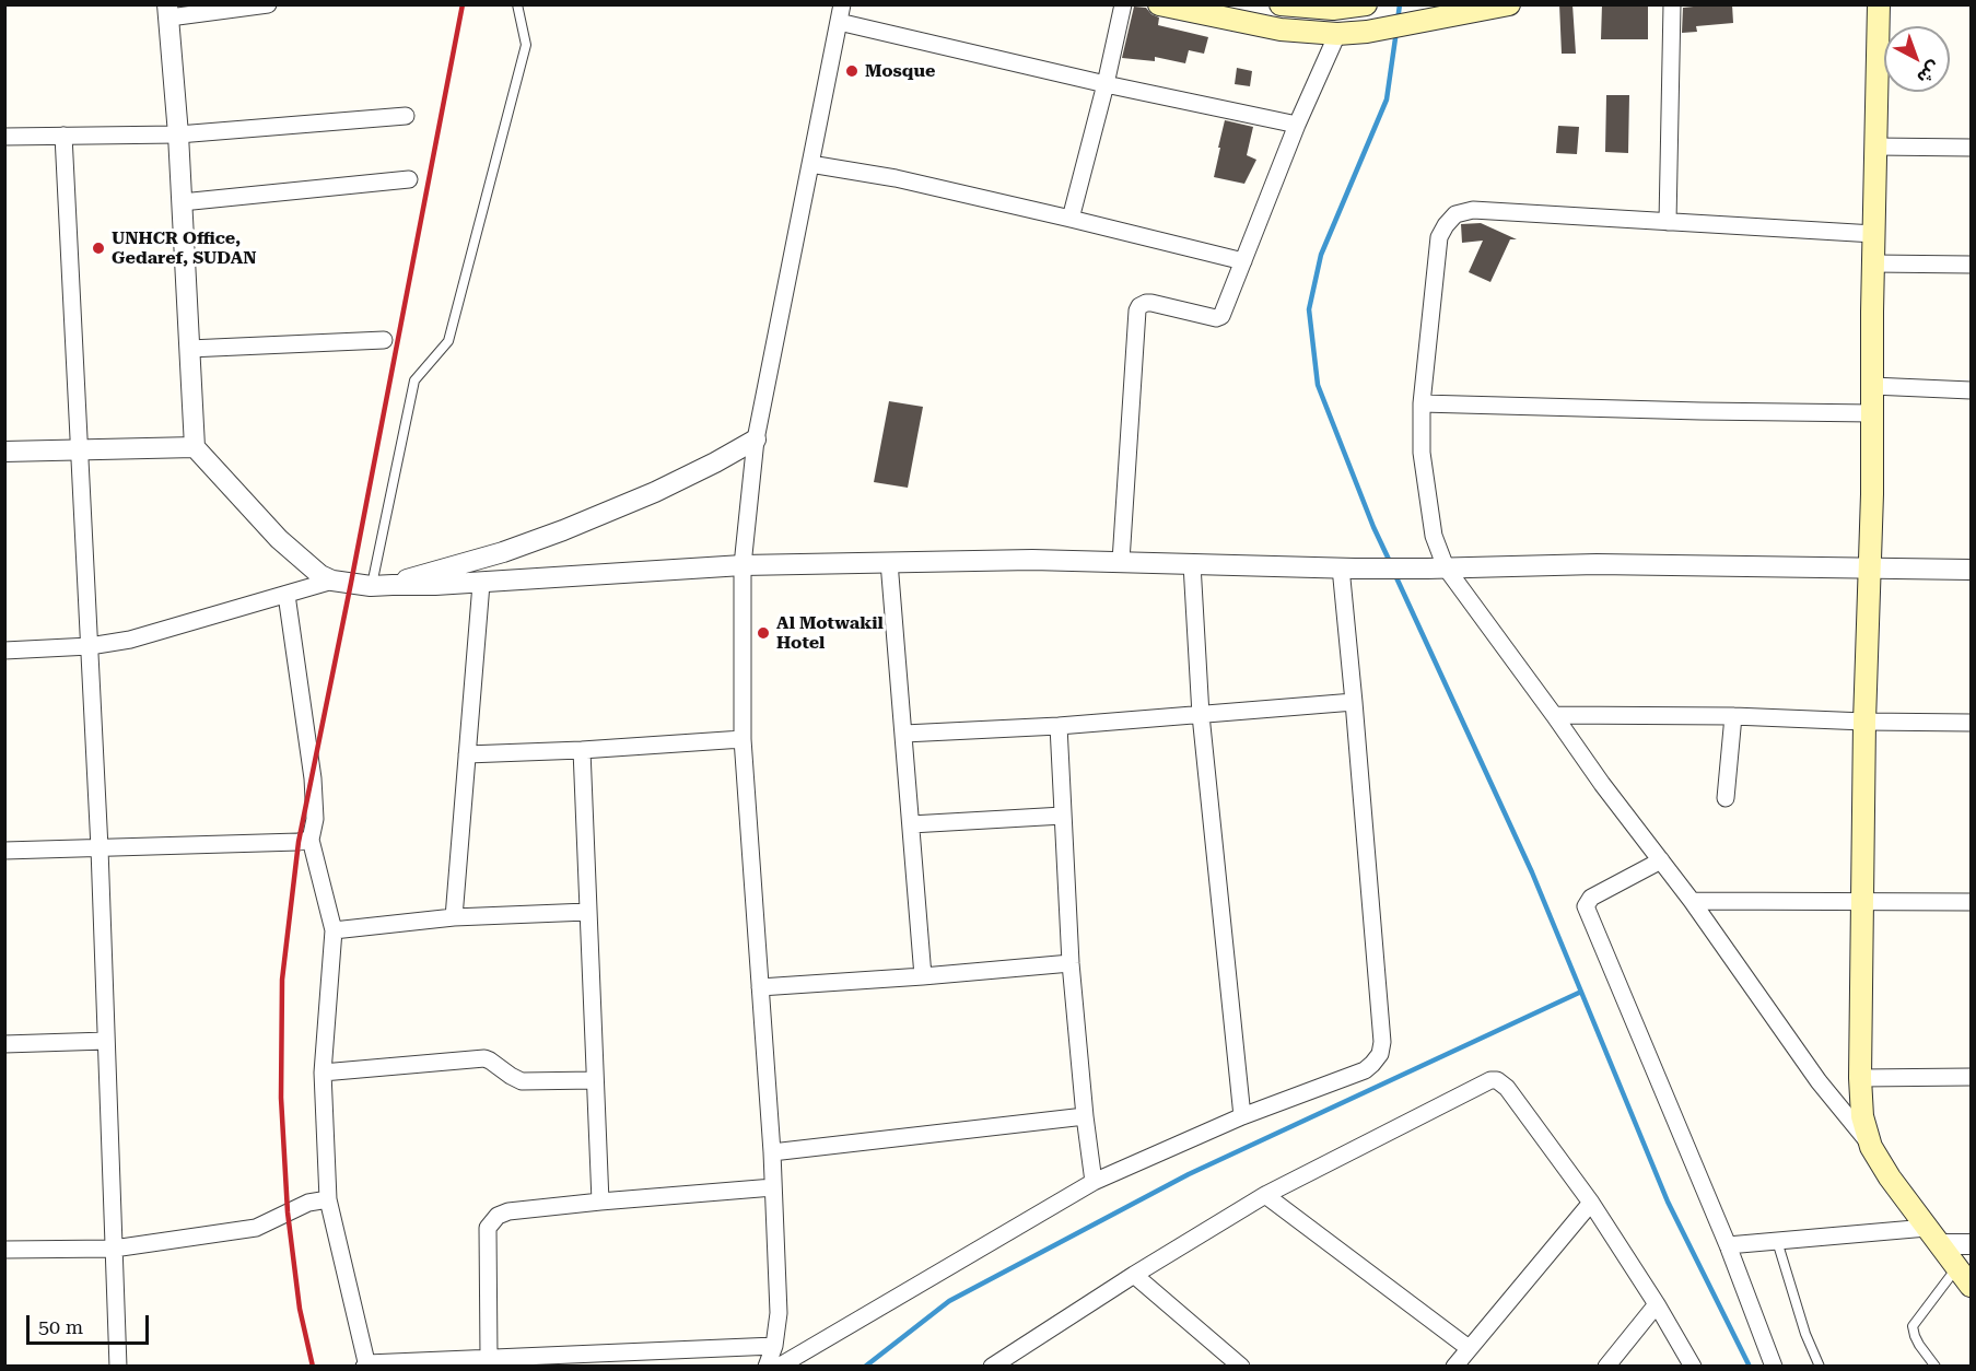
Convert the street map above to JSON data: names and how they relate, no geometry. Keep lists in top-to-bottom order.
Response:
{
  "places": ["Mosque", "UNHCR Office, Gedaref, SUDAN", "Al Motwakil Hotel"],
  "scale_bar": "50 m",
  "north": "bottom right"
}
